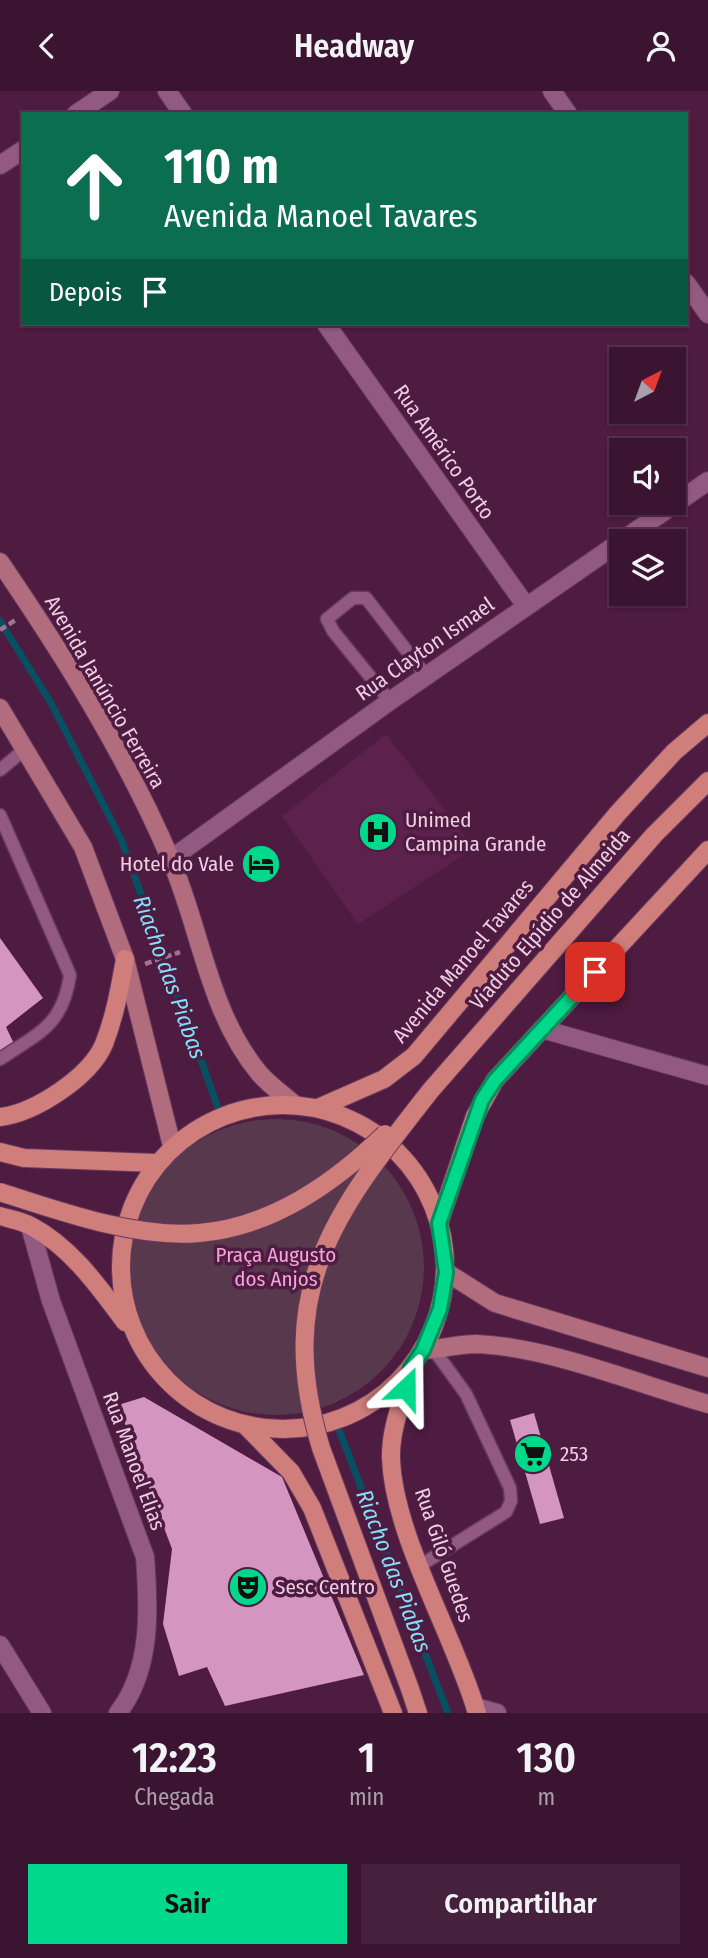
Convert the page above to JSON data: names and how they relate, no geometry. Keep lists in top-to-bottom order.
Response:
{
  "streets": {
    "main road": [
      "Avenida Janúncio Ferreira",
      "Viaduto Elpídio de Almeida",
      "Avenida Manoel Tavares",
      "Rua Giló Guedes"
    ],
    "street": ["Rua Américo Porto", "Rua Clayton Ismael", "Rua Manoel Elias"]
  },
  "crossings": [
    ["Rua Américo Porto", "Rua Clayton Ismael"],
    ["Rua Clayton Ismael", "Avenida Janúncio Ferreira"]
  ],
  "water": ["Riacho das Piabas"],
  "parks": ["Praça Augusto dos Anjos"],
  "places": {
    "hospital": ["Unimed Campina Grande"],
    "hotel": ["Hotel do Vale"],
    "supermarket": ["253"],
    "theatre": ["Sesc Centro"]
  },
  "north": "top right",
  "page": {
    "header": "Headway",
    "turn": ["110 m", "Avenida Manoel Tavares"],
    "then": "Depois",
    "eta": [
      "12:23",
      "Chegada",
      "1",
      "min",
      "130",
      "m"
    ],
    "buttons": ["Sair", "Compartilhar"]
  }
}
